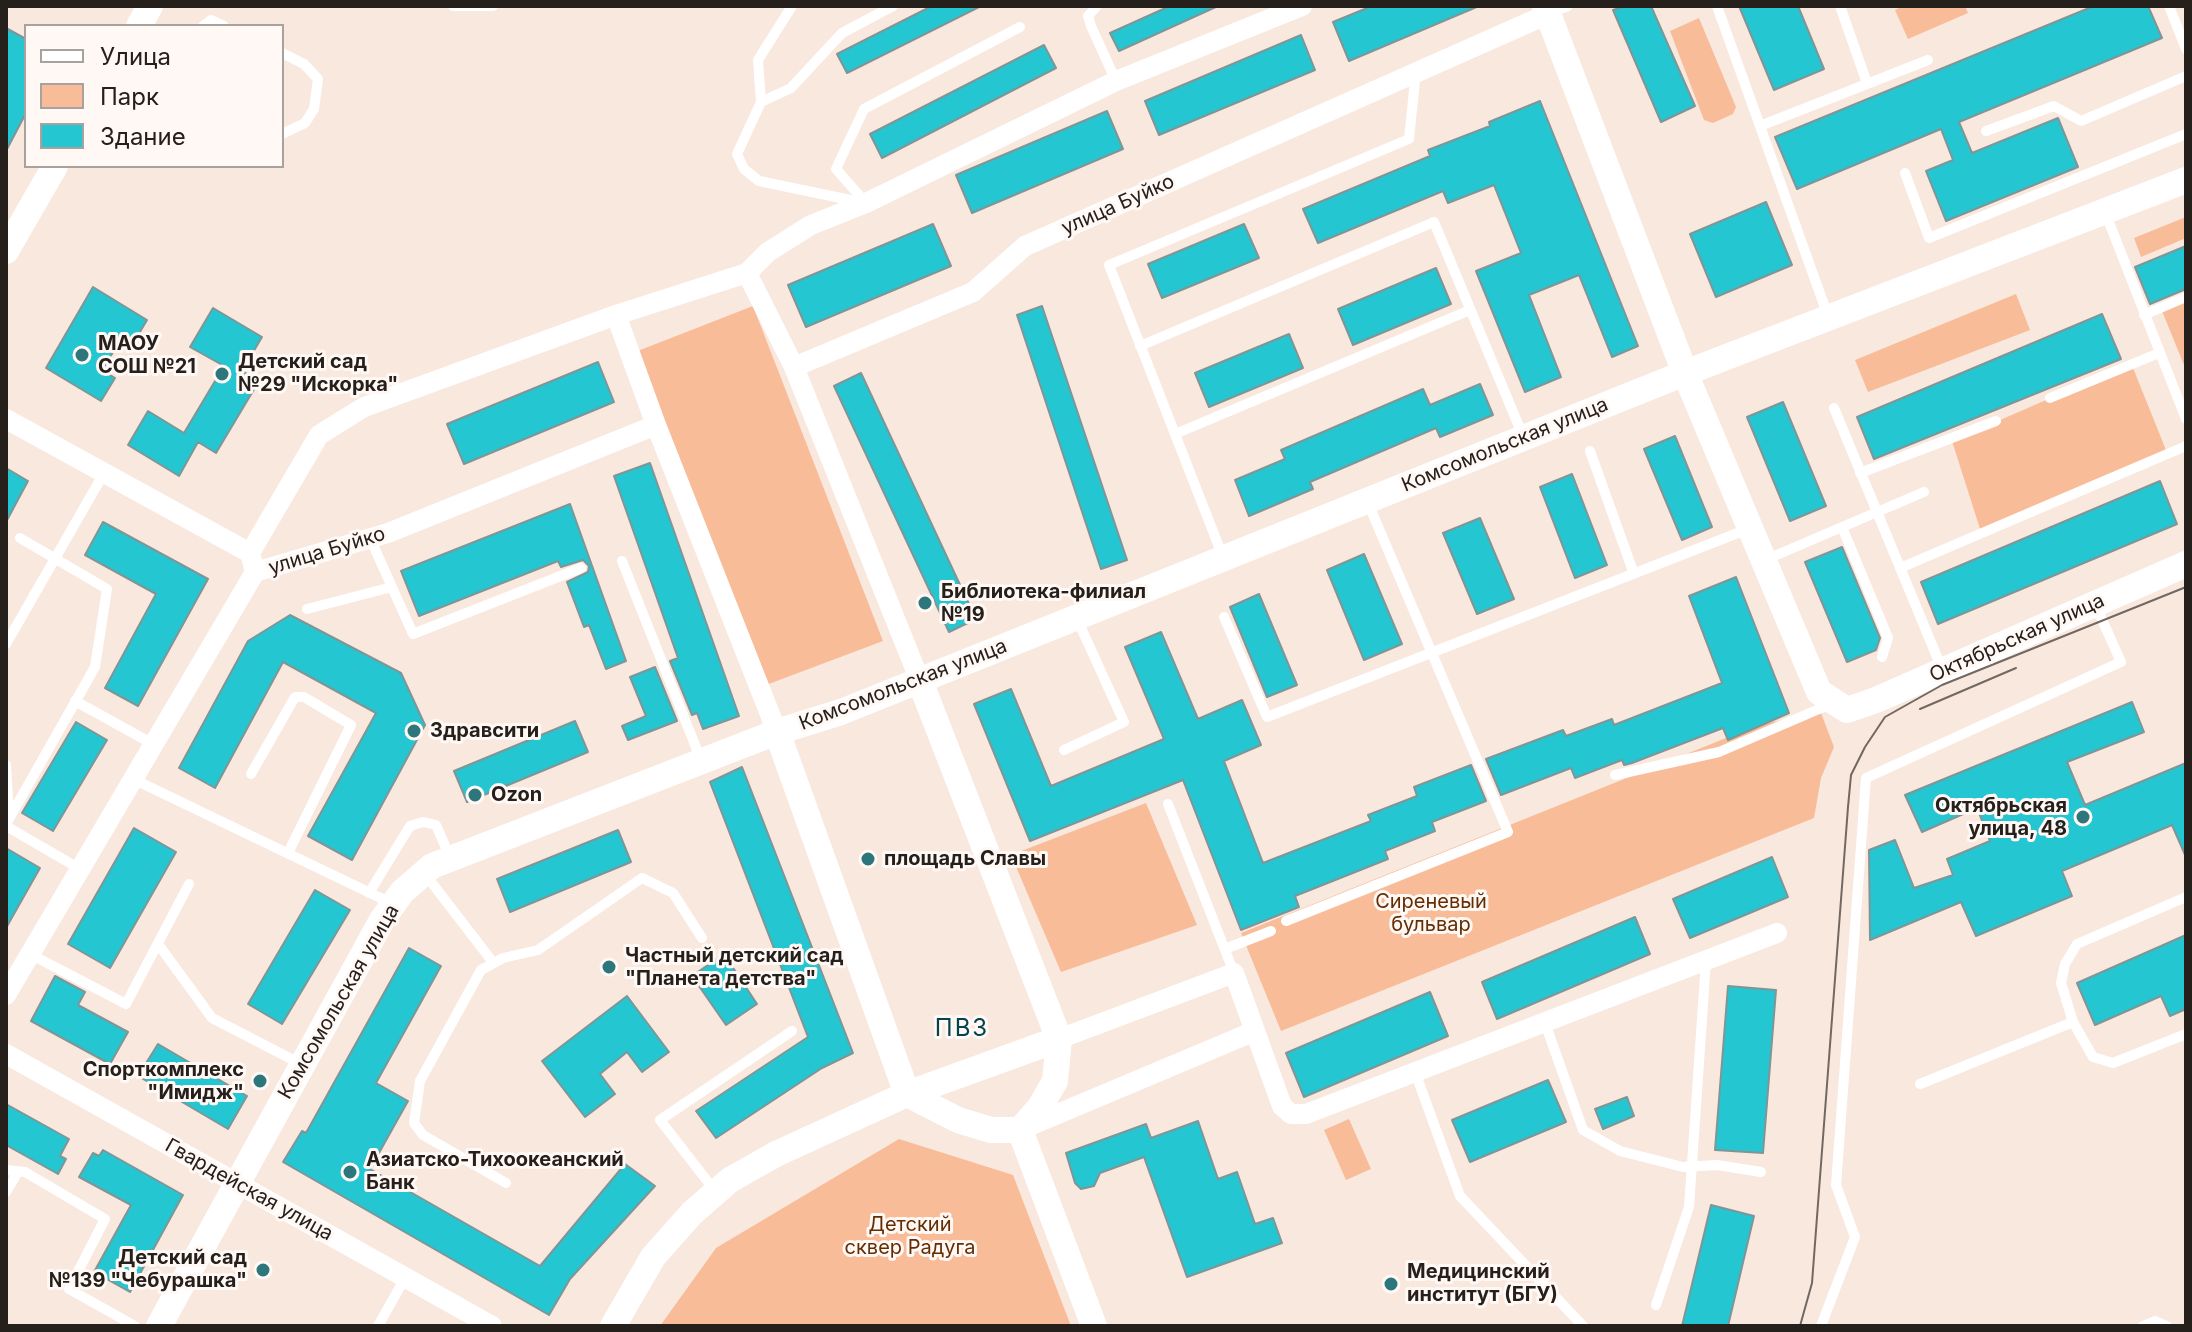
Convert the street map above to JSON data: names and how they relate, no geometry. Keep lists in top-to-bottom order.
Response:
{
  "streets": {
    "street": [
      "улица Буйко",
      "Комсомольская улица",
      "Октябрьская улица",
      "Гвардейская улица"
    ]
  },
  "crossings": [
    ["Комсомольская улица", "Гвардейская улица"]
  ],
  "districts": ["ПВЗ"],
  "parks": ["Сиреневый бульвар", "Детский сквер Радуга"],
  "places": [
    "МАОУ СОШ №21",
    "Детский сад №29 \"Искорка\"",
    "Библиотека-филиал №19",
    "Здравсити",
    "Ozon",
    "Октябрьская улица, 48",
    "площадь Славы",
    "Частный детский сад \"Планета детства\"",
    "Спорткомплекс \"Имидж\"",
    "Азиатско-Тихоокеанский Банк",
    "Детский сад №139 \"Чебурашка\"",
    "Медицинский институт (БГУ)"
  ],
  "legend": ["Улица", "Парк", "Здание"]
}
